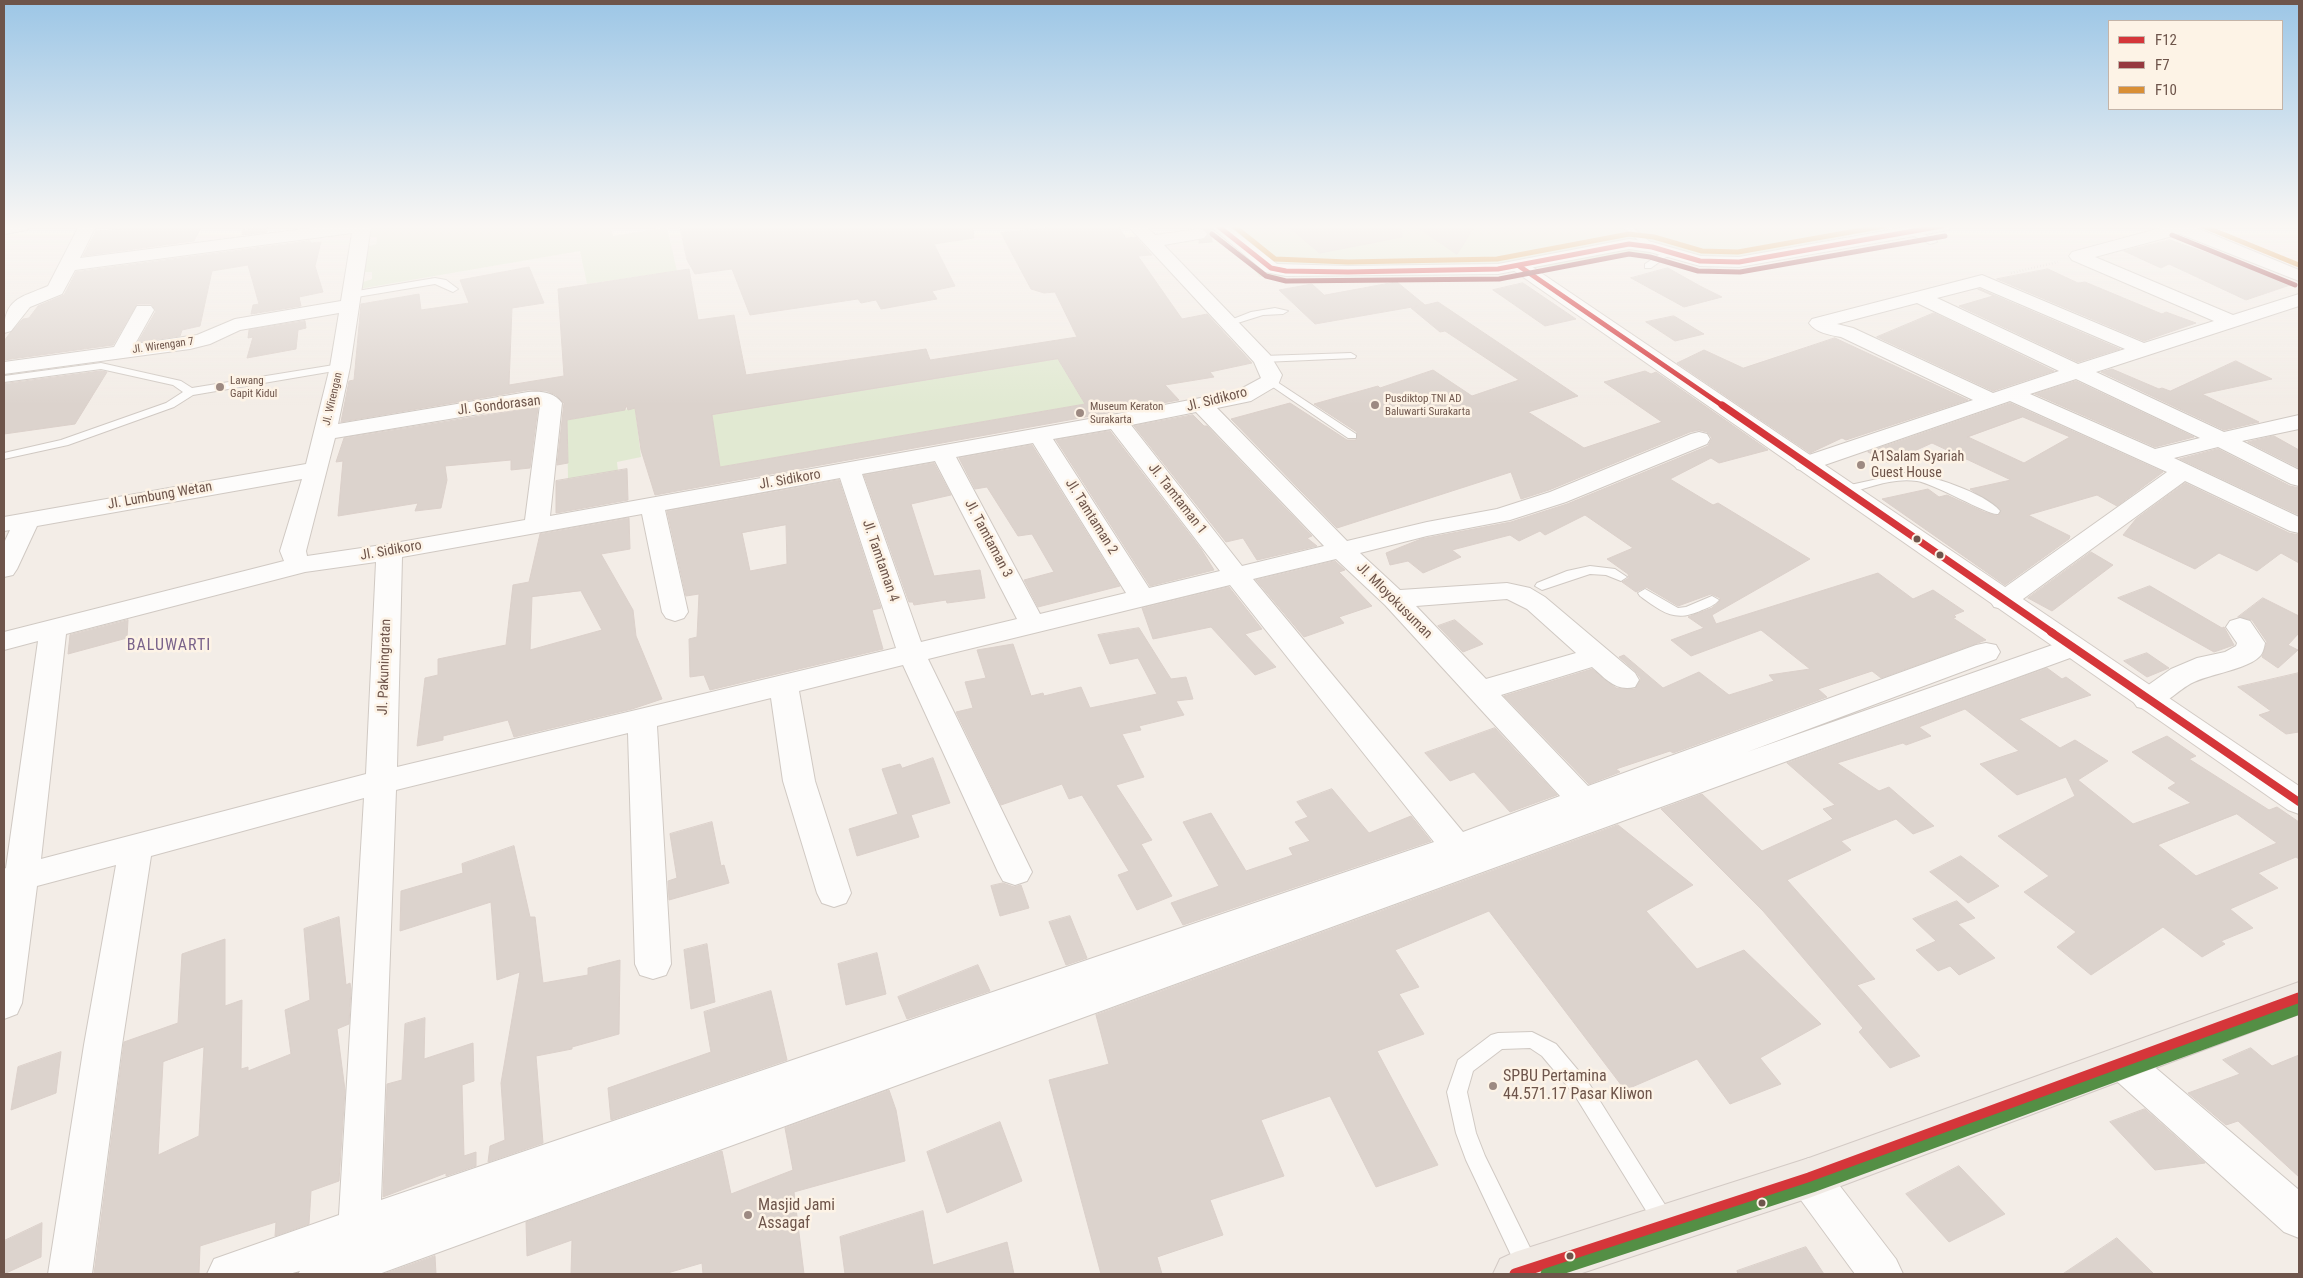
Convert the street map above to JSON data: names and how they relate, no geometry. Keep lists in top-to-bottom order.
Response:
{
  "streets": {
    "street": [
      "Jl. Wirengan 7",
      "Jl. Wirengan",
      "Jl. Sidikoro",
      "Jl. Gondorasan",
      "Jl. Lumbung Wetan",
      "Jl. Tamtaman 1",
      "Jl. Tamtaman 2",
      "Jl. Tamtaman 3",
      "Jl. Tamtaman 4",
      "Jl. Mloyokusuman",
      "Jl. Pakuningratan"
    ]
  },
  "crossings": [
    ["Jl. Wirengan 7", "Jl. Wirengan"],
    ["Jl. Wirengan", "Jl. Sidikoro"],
    ["Jl. Wirengan", "Jl. Gondorasan"],
    ["Jl. Wirengan", "Jl. Lumbung Wetan"],
    ["Jl. Sidikoro", "Jl. Gondorasan"],
    ["Jl. Sidikoro", "Jl. Tamtaman 1"],
    ["Jl. Sidikoro", "Jl. Tamtaman 2"],
    ["Jl. Sidikoro", "Jl. Tamtaman 3"],
    ["Jl. Sidikoro", "Jl. Tamtaman 4"],
    ["Jl. Sidikoro", "Jl. Mloyokusuman"],
    ["Jl. Sidikoro", "Jl. Pakuningratan"]
  ],
  "districts": ["BALUWARTI"],
  "places": [
    "Lawang Gapit Kidul",
    "Pusdiktop TNI AD Baluwarti Surakarta",
    "Museum Keraton Surakarta",
    "A1Salam Syariah Guest House",
    "SPBU Pertamina 44.571.17 Pasar Kliwon",
    "Masjid Jami Assagaf"
  ],
  "lines": ["transit line F12"],
  "legend": ["F12", "F7", "F10"]
}
